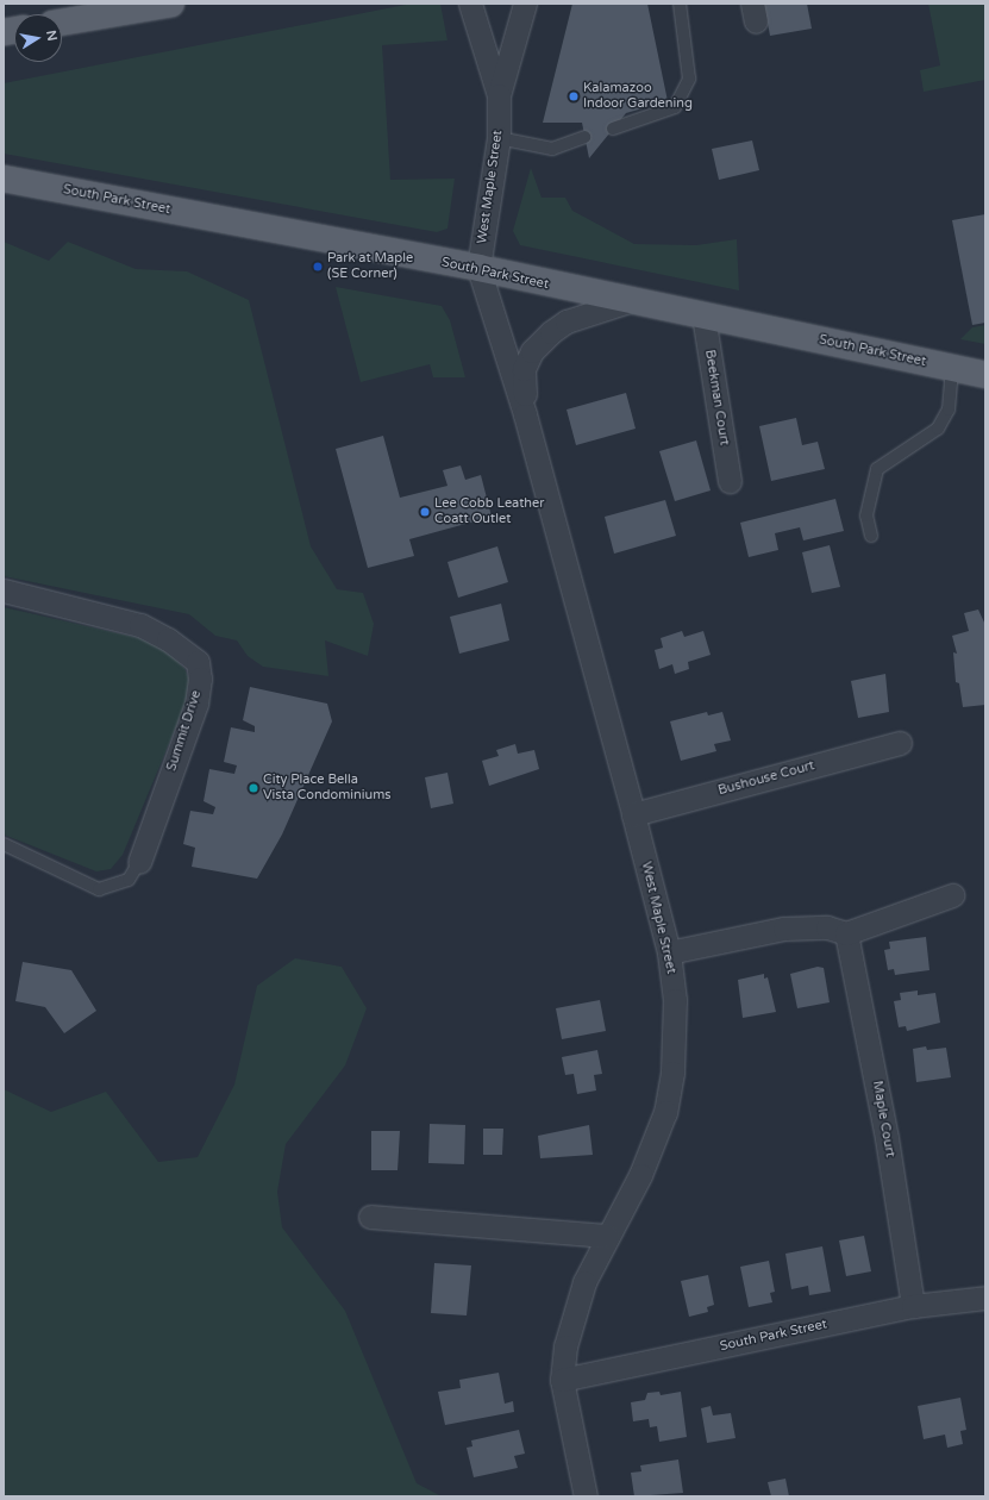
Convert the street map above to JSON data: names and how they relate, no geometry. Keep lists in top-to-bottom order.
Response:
{
  "streets": {
    "main road": ["South Park Street"],
    "street": [
      "West Maple Street",
      "Beekman Court",
      "Summit Drive",
      "Bushouse Court",
      "Maple Court"
    ]
  },
  "crossings": [
    ["West Maple Street", "South Park Street"],
    ["West Maple Street", "Bushouse Court"],
    ["South Park Street", "Beekman Court"],
    ["South Park Street", "Maple Court"]
  ],
  "places": [
    "Kalamazoo Indoor Gardening",
    "Park at Maple (SE Corner)",
    "Lee Cobb Leather Coatt Outlet",
    "City Place Bella Vista Condominiums"
  ],
  "north": "right"
}
